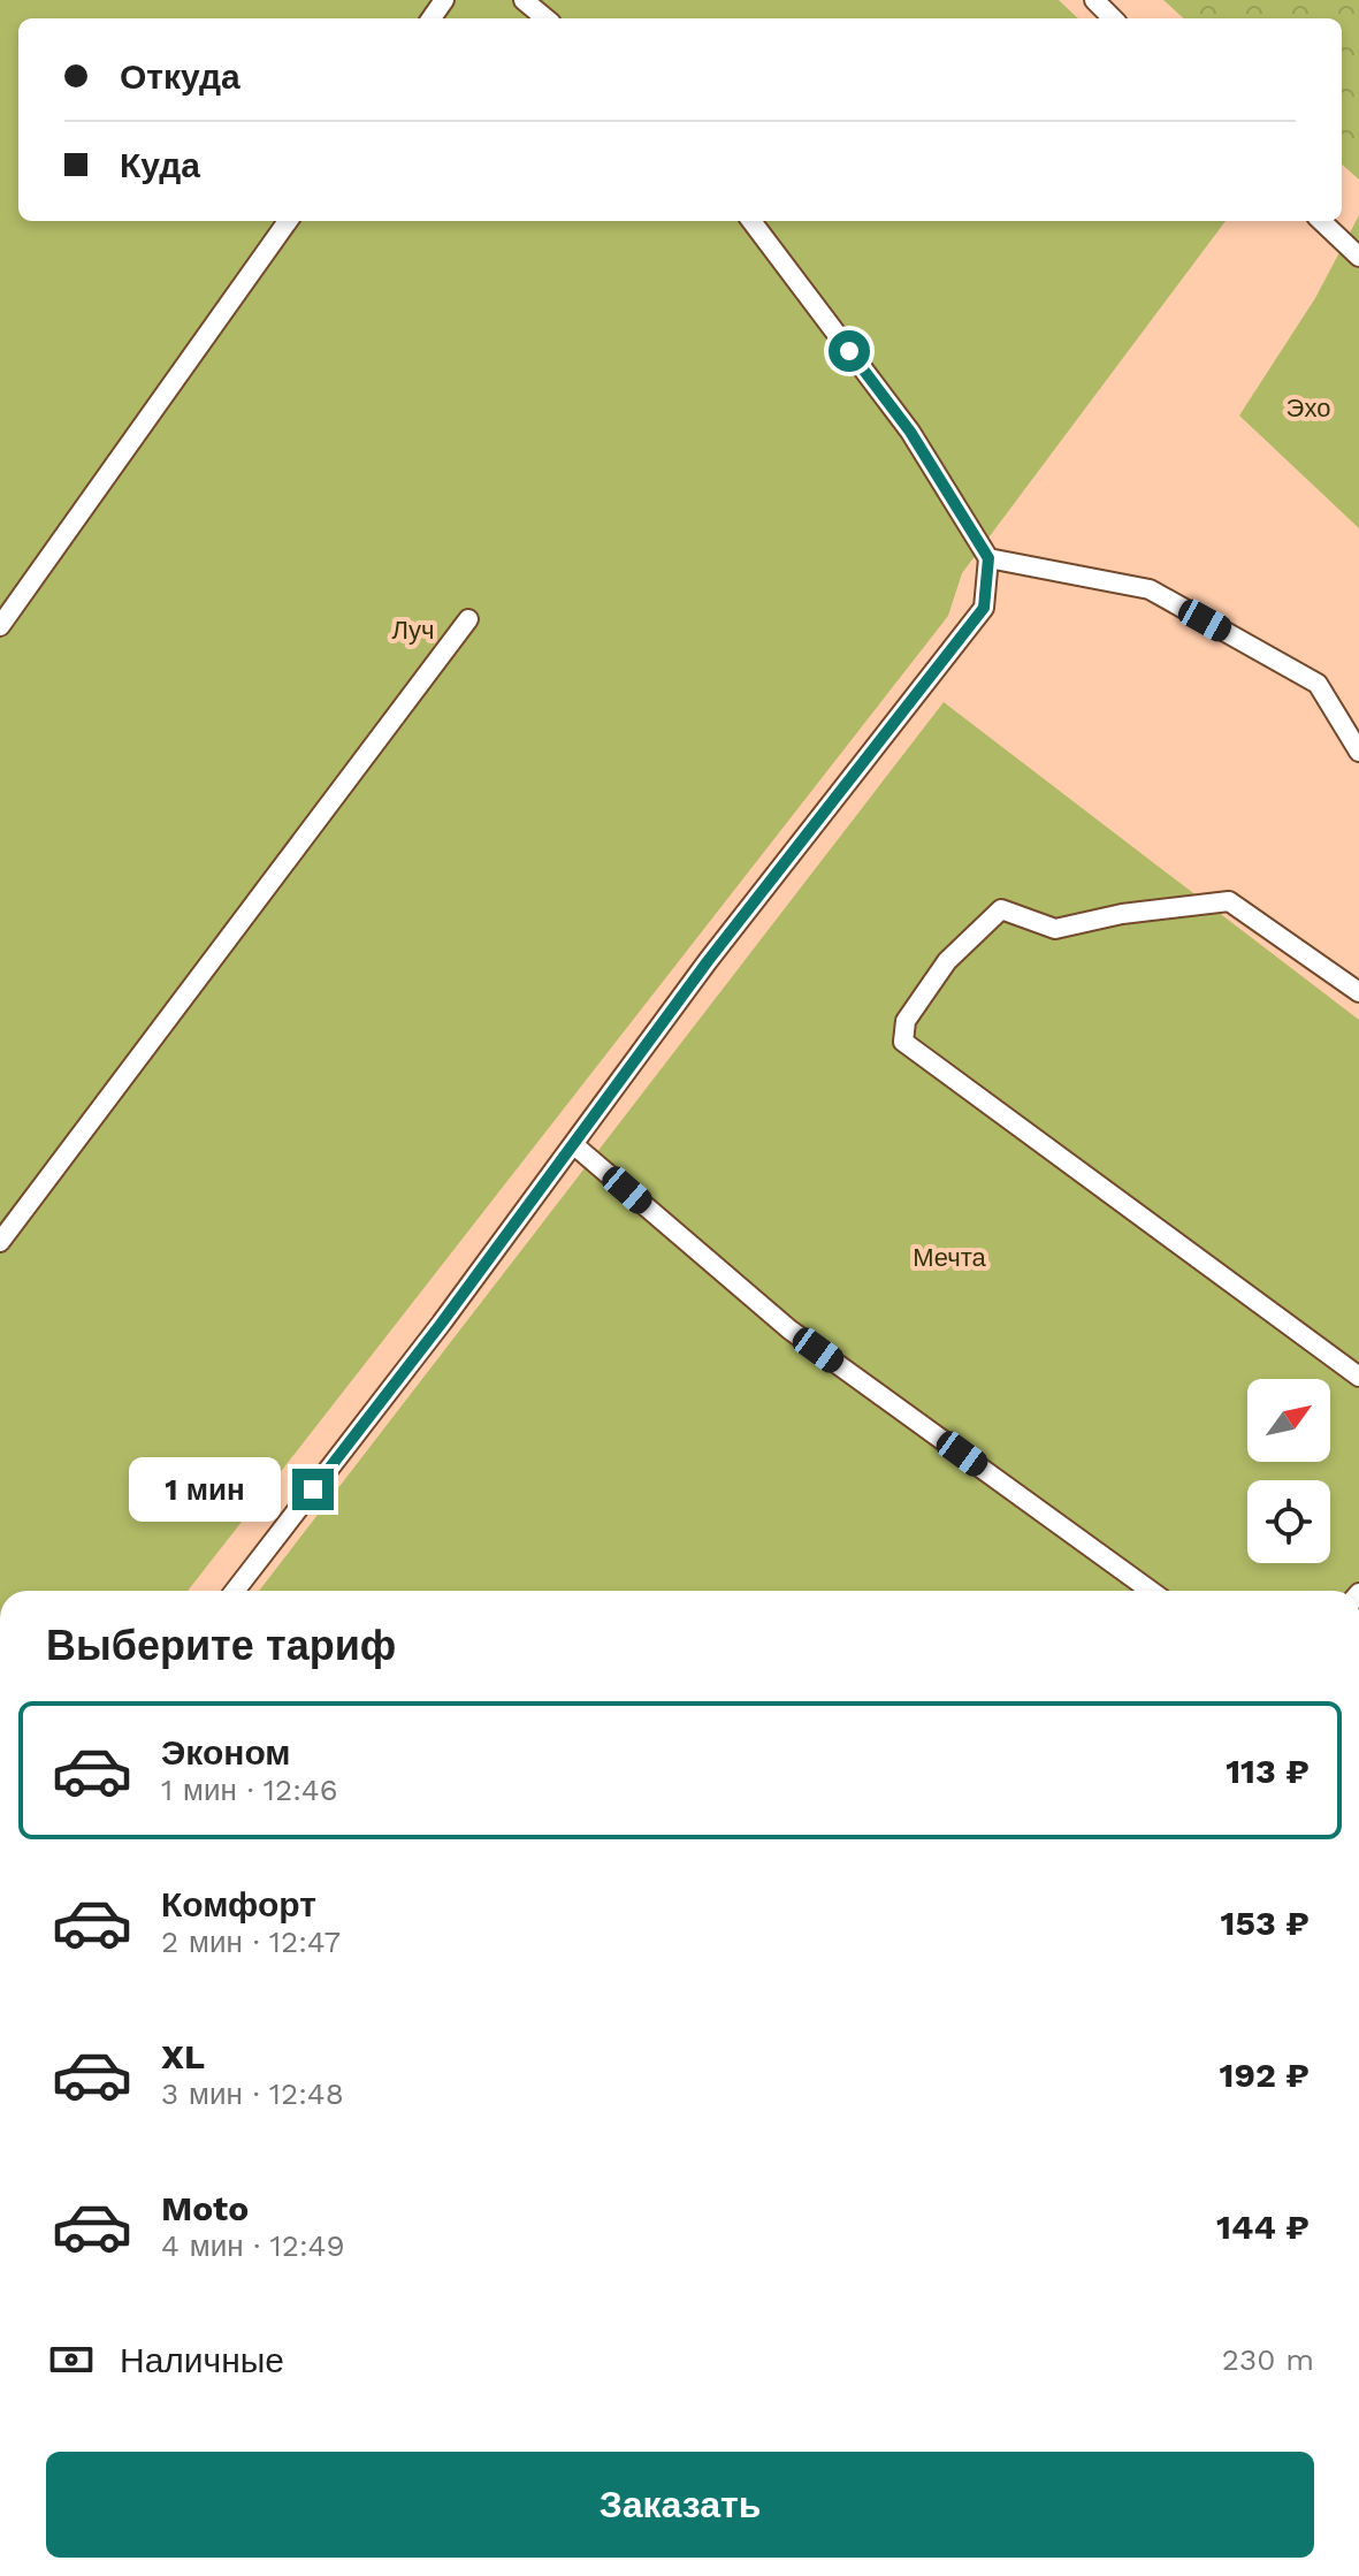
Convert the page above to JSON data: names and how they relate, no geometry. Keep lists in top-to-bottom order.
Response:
{
  "parks": ["Эхо", "Луч", "Мечта"],
  "north": "top right",
  "page": {
    "banner": ["Откуда", "Куда"],
    "bubble": "1 мин",
    "heading": "Выберите тариф",
    "list": [
      {
        "name": "Эконом",
        "note": "1 мин · 12:46",
        "value": "113 ₽"
      },
      {
        "name": "Комфорт",
        "note": "2 мин · 12:47",
        "value": "153 ₽"
      },
      {
        "name": "XL",
        "note": "3 мин · 12:48",
        "value": "192 ₽"
      },
      {
        "name": "Moto",
        "note": "4 мин · 12:49",
        "value": "144 ₽"
      }
    ],
    "pay": ["Наличные", "230 m"],
    "buttons": "Заказать"
  }
}
